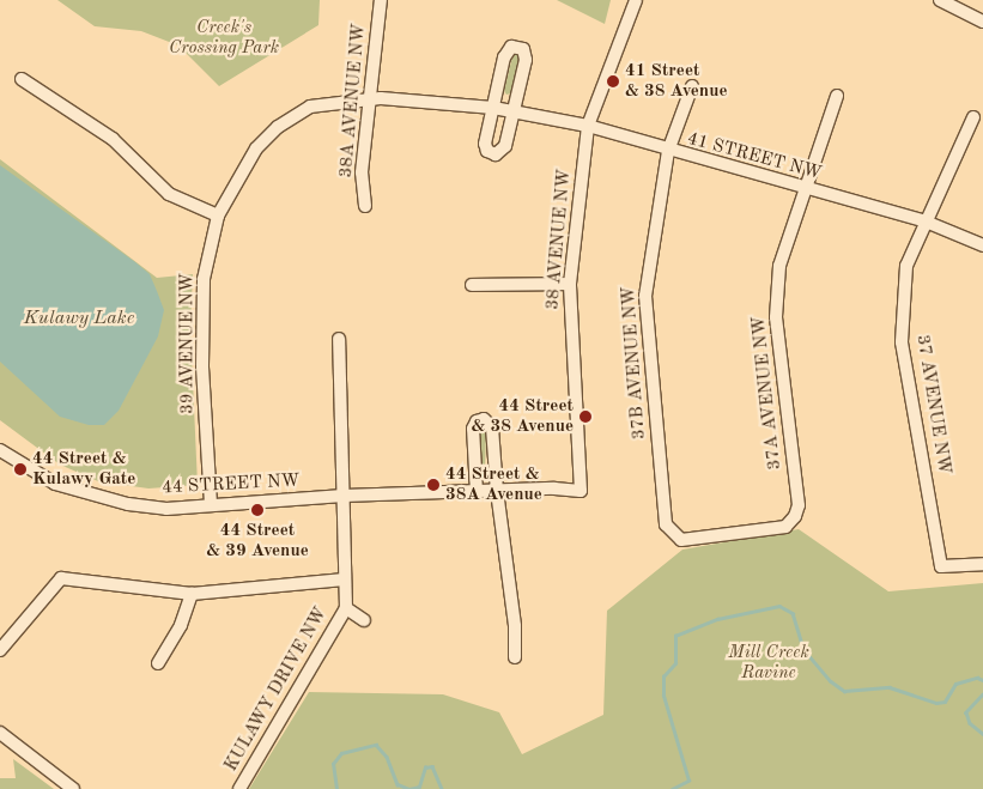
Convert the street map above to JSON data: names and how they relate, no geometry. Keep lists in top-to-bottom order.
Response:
{
  "streets": {
    "street": [
      "38A AVENUE NW",
      "41 STREET NW",
      "38 AVENUE NW",
      "39 AVENUE NW",
      "37B AVENUE NW",
      "37A AVENUE NW",
      "37 AVENUE NW",
      "44 STREET NW",
      "KULAWY DRIVE NW"
    ]
  },
  "crossings": [
    ["38A AVENUE NW", "41 STREET NW"],
    ["41 STREET NW", "38 AVENUE NW"],
    ["41 STREET NW", "39 AVENUE NW"],
    ["41 STREET NW", "37B AVENUE NW"],
    ["41 STREET NW", "37A AVENUE NW"],
    ["41 STREET NW", "37 AVENUE NW"],
    ["38 AVENUE NW", "44 STREET NW"],
    ["39 AVENUE NW", "44 STREET NW"],
    ["37B AVENUE NW", "37A AVENUE NW"],
    ["44 STREET NW", "KULAWY DRIVE NW"]
  ],
  "water": ["Kulawy Lake"],
  "parks": ["Creek's Crossing Park", "Mill Creek Ravine"],
  "places": [
    "41 Street & 38 Avenue",
    "44 Street & 38 Avenue",
    "44 Street & Kulawy Gate",
    "44 Street & 38A Avenue",
    "44 Street & 39 Avenue"
  ]
}
